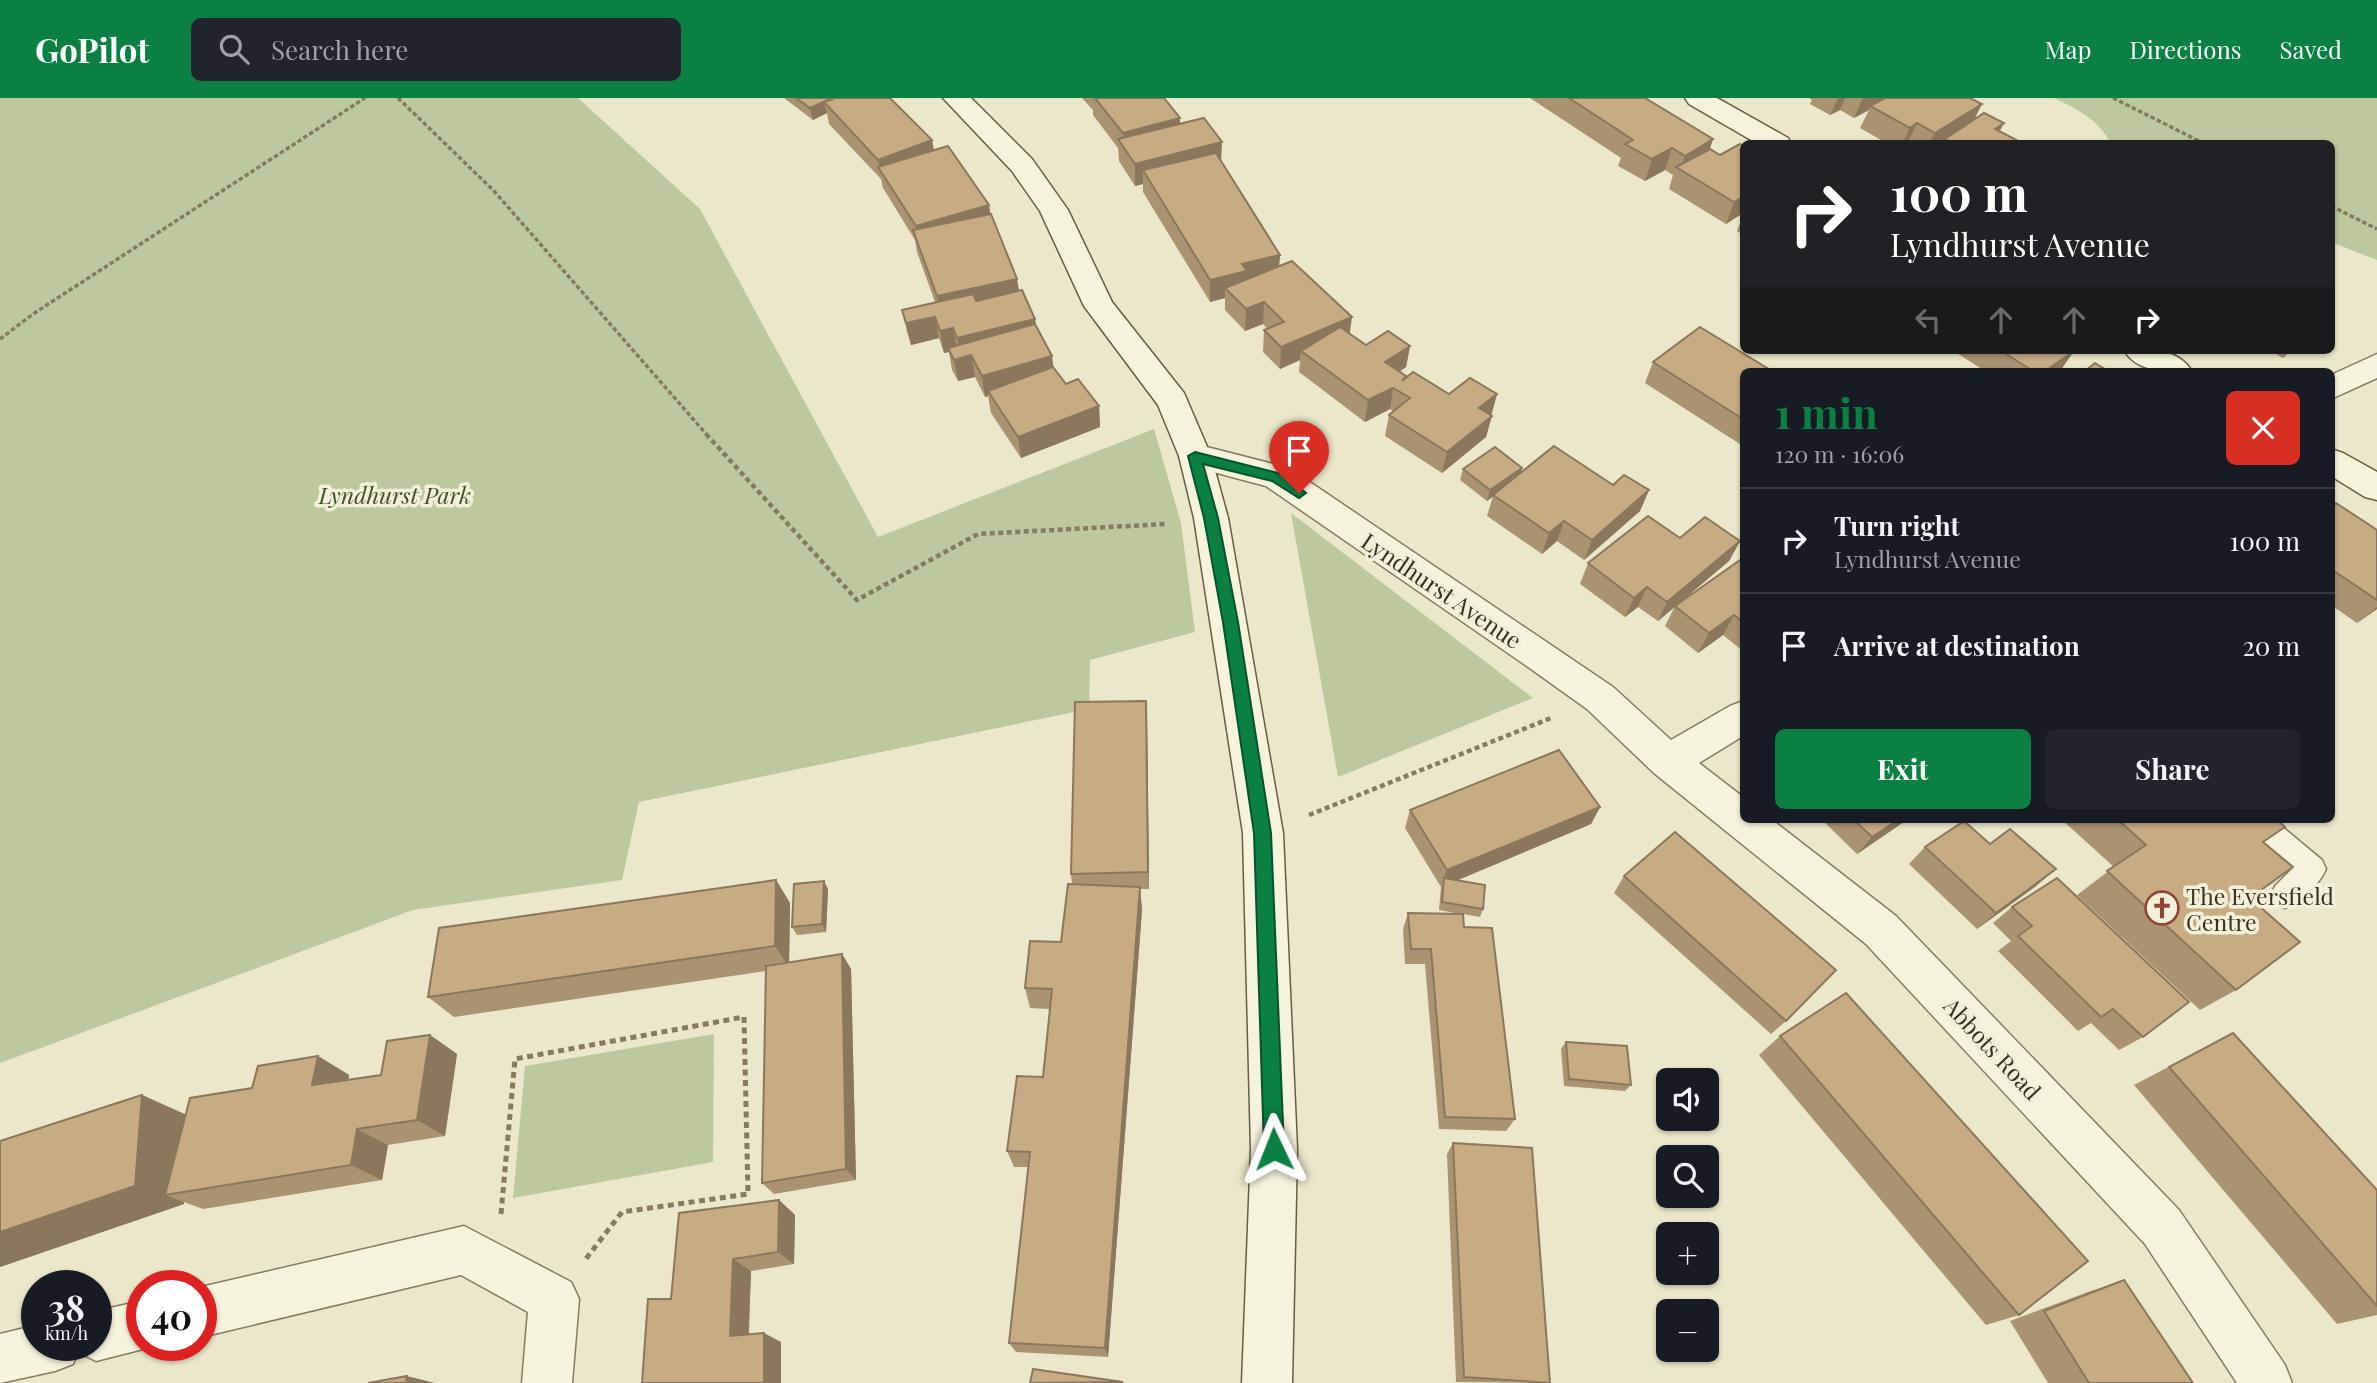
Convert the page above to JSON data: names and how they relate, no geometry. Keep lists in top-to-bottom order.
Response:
{
  "streets": {
    "street": ["Lyndhurst Avenue", "Abbots Road"]
  },
  "crossings": [
    ["Lyndhurst Avenue", "Abbots Road"]
  ],
  "parks": ["Lyndhurst Park"],
  "places": {
    "church": ["The Eversfield Centre"]
  },
  "page": {
    "header": "GoPilot",
    "search": "Search here",
    "nav": ["Map", "Directions", "Saved"],
    "turn": ["100 m", "Lyndhurst Avenue"],
    "heading": ["1 min", "120 m · 16:06"],
    "list": [
      {
        "name": "Turn right",
        "note": "Lyndhurst Avenue",
        "value": "100 m"
      },
      {
        "name": "Arrive at destination",
        "value": "20 m"
      }
    ],
    "buttons": ["Exit", "Share"],
    "map_buttons": ["+", "−"],
    "speed": "38 km/h",
    "limit": "40"
  }
}
